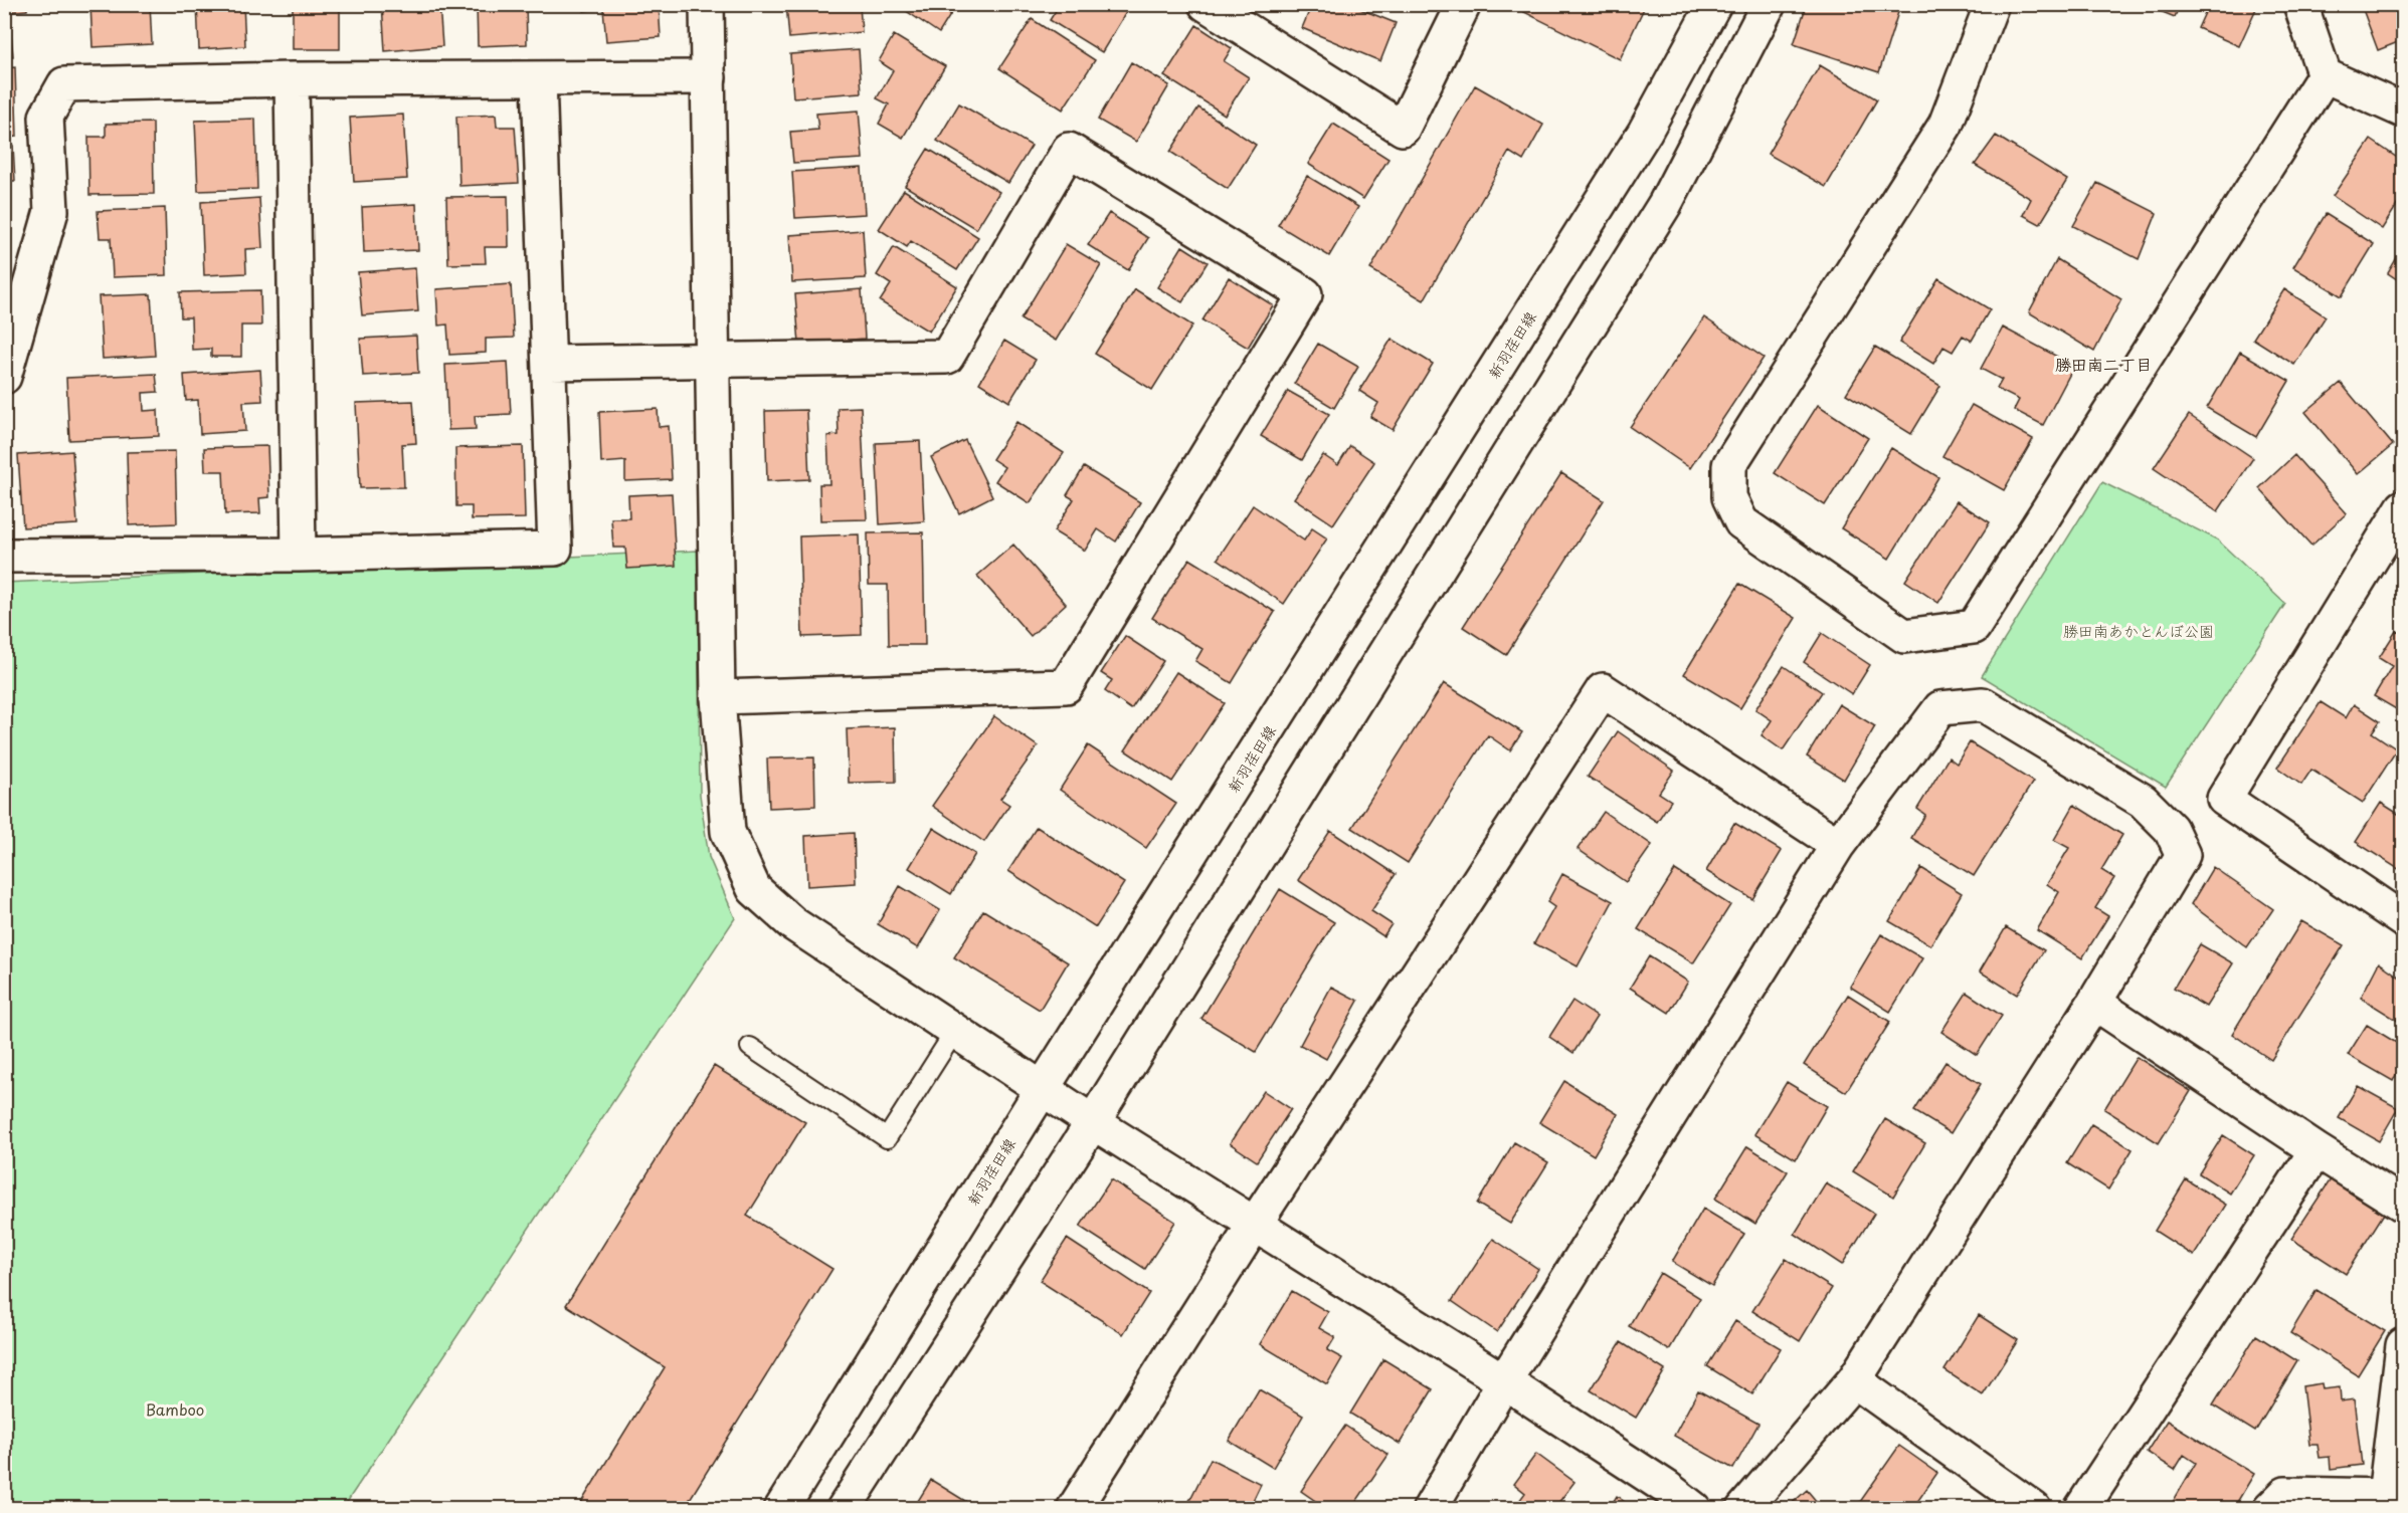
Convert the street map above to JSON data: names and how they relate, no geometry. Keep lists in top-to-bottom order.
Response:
{
  "streets": {
    "street": ["新羽荏田線"]
  },
  "districts": ["勝田南二丁目"],
  "parks": ["勝田南あかとんぼ公園", "Bamboo"]
}
